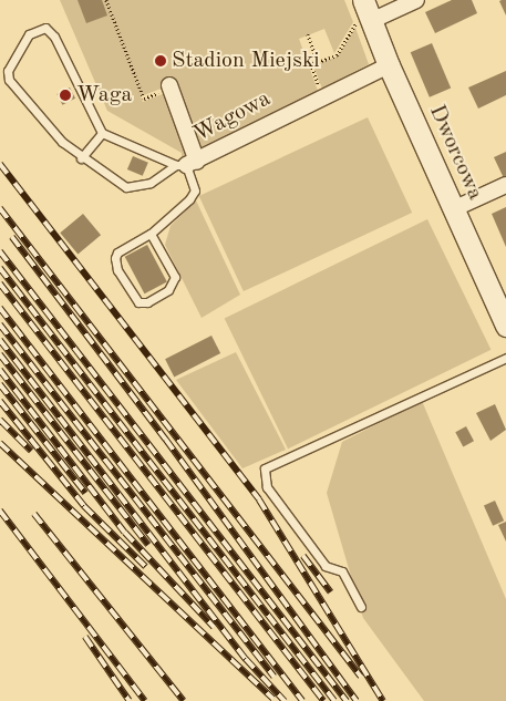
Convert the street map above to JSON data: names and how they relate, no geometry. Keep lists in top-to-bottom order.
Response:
{
  "streets": {
    "main road": ["Dworcowa"],
    "street": ["Wagowa"]
  },
  "crossings": [
    ["Wagowa", "Dworcowa"]
  ],
  "places": ["Stadion Miejski", "Waga"]
}
